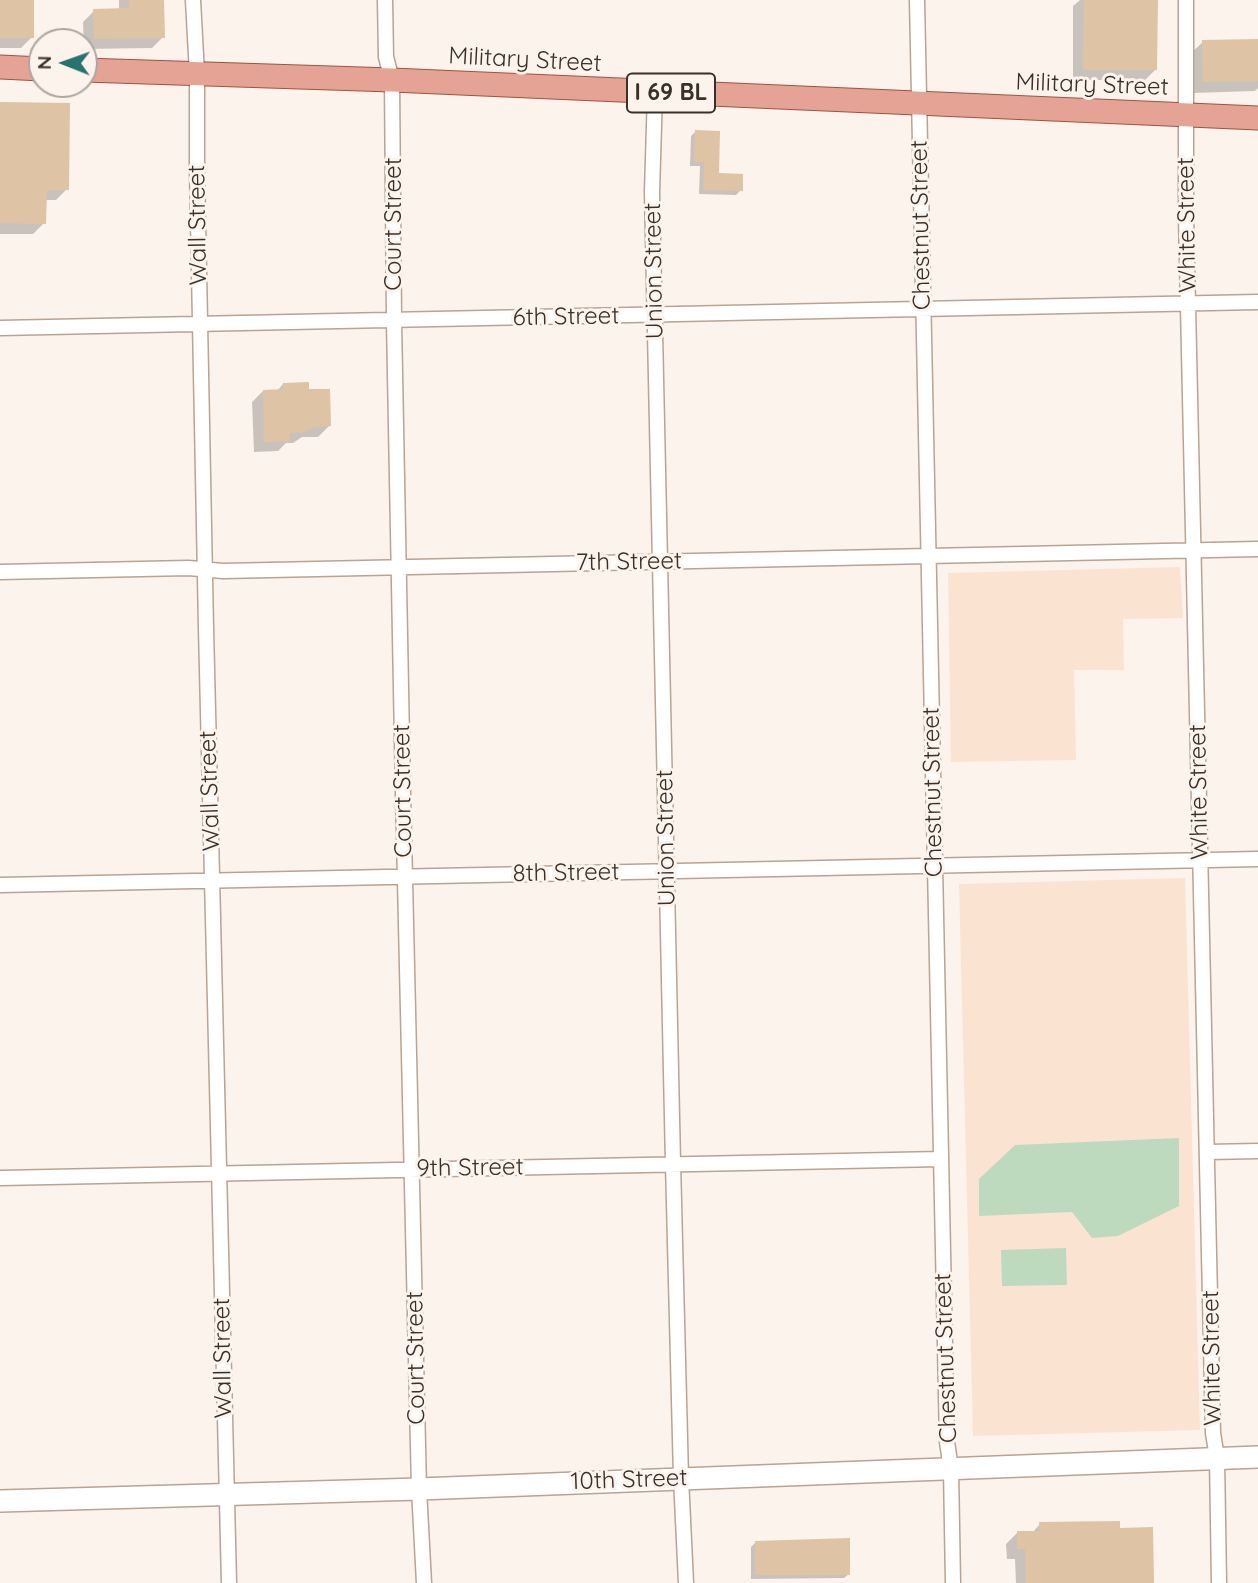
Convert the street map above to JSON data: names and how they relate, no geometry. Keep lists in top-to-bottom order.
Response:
{
  "streets": {
    "main road": ["Military Street", "I 69 BL"],
    "street": [
      "Court Street",
      "Wall Street",
      "Chestnut Street",
      "White Street",
      "Union Street",
      "6th Street",
      "7th Street",
      "8th Street",
      "9th Street",
      "10th Street"
    ]
  },
  "crossings": [
    ["Military Street", "Court Street"],
    ["Military Street", "Wall Street"],
    ["Military Street", "Chestnut Street"],
    ["Military Street", "White Street"],
    ["Military Street", "Union Street"],
    ["Court Street", "6th Street"],
    ["Court Street", "7th Street"],
    ["Court Street", "8th Street"],
    ["Court Street", "9th Street"],
    ["Court Street", "10th Street"],
    ["Wall Street", "6th Street"],
    ["Wall Street", "7th Street"],
    ["Wall Street", "8th Street"],
    ["Wall Street", "9th Street"],
    ["Wall Street", "10th Street"],
    ["Chestnut Street", "6th Street"],
    ["Chestnut Street", "7th Street"],
    ["Chestnut Street", "8th Street"],
    ["Chestnut Street", "9th Street"],
    ["Chestnut Street", "10th Street"],
    ["White Street", "6th Street"],
    ["White Street", "7th Street"],
    ["White Street", "8th Street"],
    ["White Street", "10th Street"],
    ["Union Street", "6th Street"],
    ["Union Street", "7th Street"],
    ["Union Street", "8th Street"],
    ["Union Street", "9th Street"],
    ["Union Street", "10th Street"]
  ],
  "north": "left"
}
